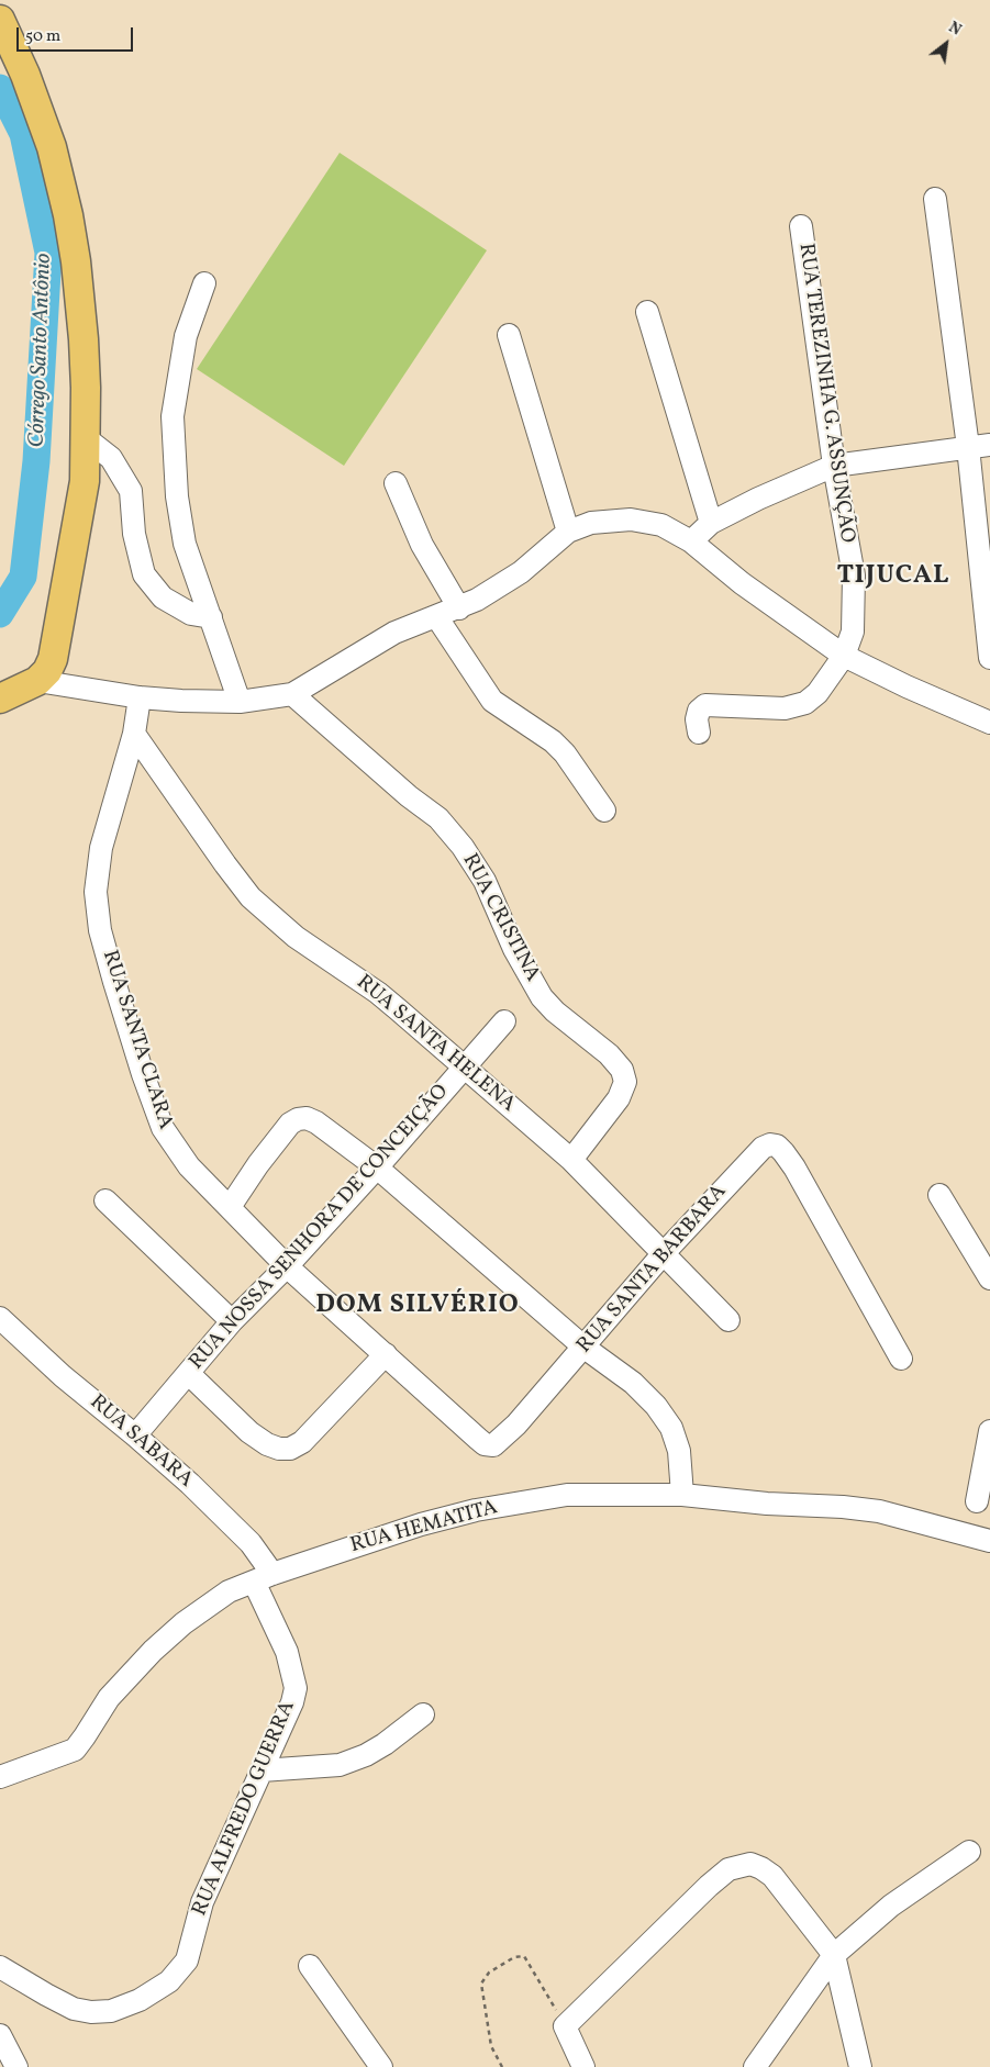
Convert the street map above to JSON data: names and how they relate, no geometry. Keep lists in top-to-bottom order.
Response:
{
  "streets": {
    "street": [
      "RUA TEREZINHA G. ASSUNÇÃO",
      "RUA CRISTINA",
      "RUA SANTA CLARA",
      "RUA SANTA HELENA",
      "RUA NOSSA SENHORA DE CONCEIÇÃO",
      "RUA SANTA BARBARA",
      "RUA SABARA",
      "RUA HEMATITA",
      "RUA ALFREDO GUERRA"
    ]
  },
  "crossings": [
    ["RUA CRISTINA", "RUA SANTA HELENA"],
    ["RUA SANTA CLARA", "RUA SANTA HELENA"],
    ["RUA SANTA CLARA", "RUA NOSSA SENHORA DE CONCEIÇÃO"],
    ["RUA SANTA CLARA", "RUA SANTA BARBARA"],
    ["RUA SANTA HELENA", "RUA NOSSA SENHORA DE CONCEIÇÃO"],
    ["RUA SANTA HELENA", "RUA SANTA BARBARA"],
    ["RUA NOSSA SENHORA DE CONCEIÇÃO", "RUA SABARA"],
    ["RUA SABARA", "RUA HEMATITA"],
    ["RUA SABARA", "RUA ALFREDO GUERRA"],
    ["RUA HEMATITA", "RUA ALFREDO GUERRA"]
  ],
  "districts": ["TIJUCAL", "DOM SILVÉRIO"],
  "water": ["Córrego Santo Antônio"],
  "scale_bar": "50 m",
  "north": "top right"
}
